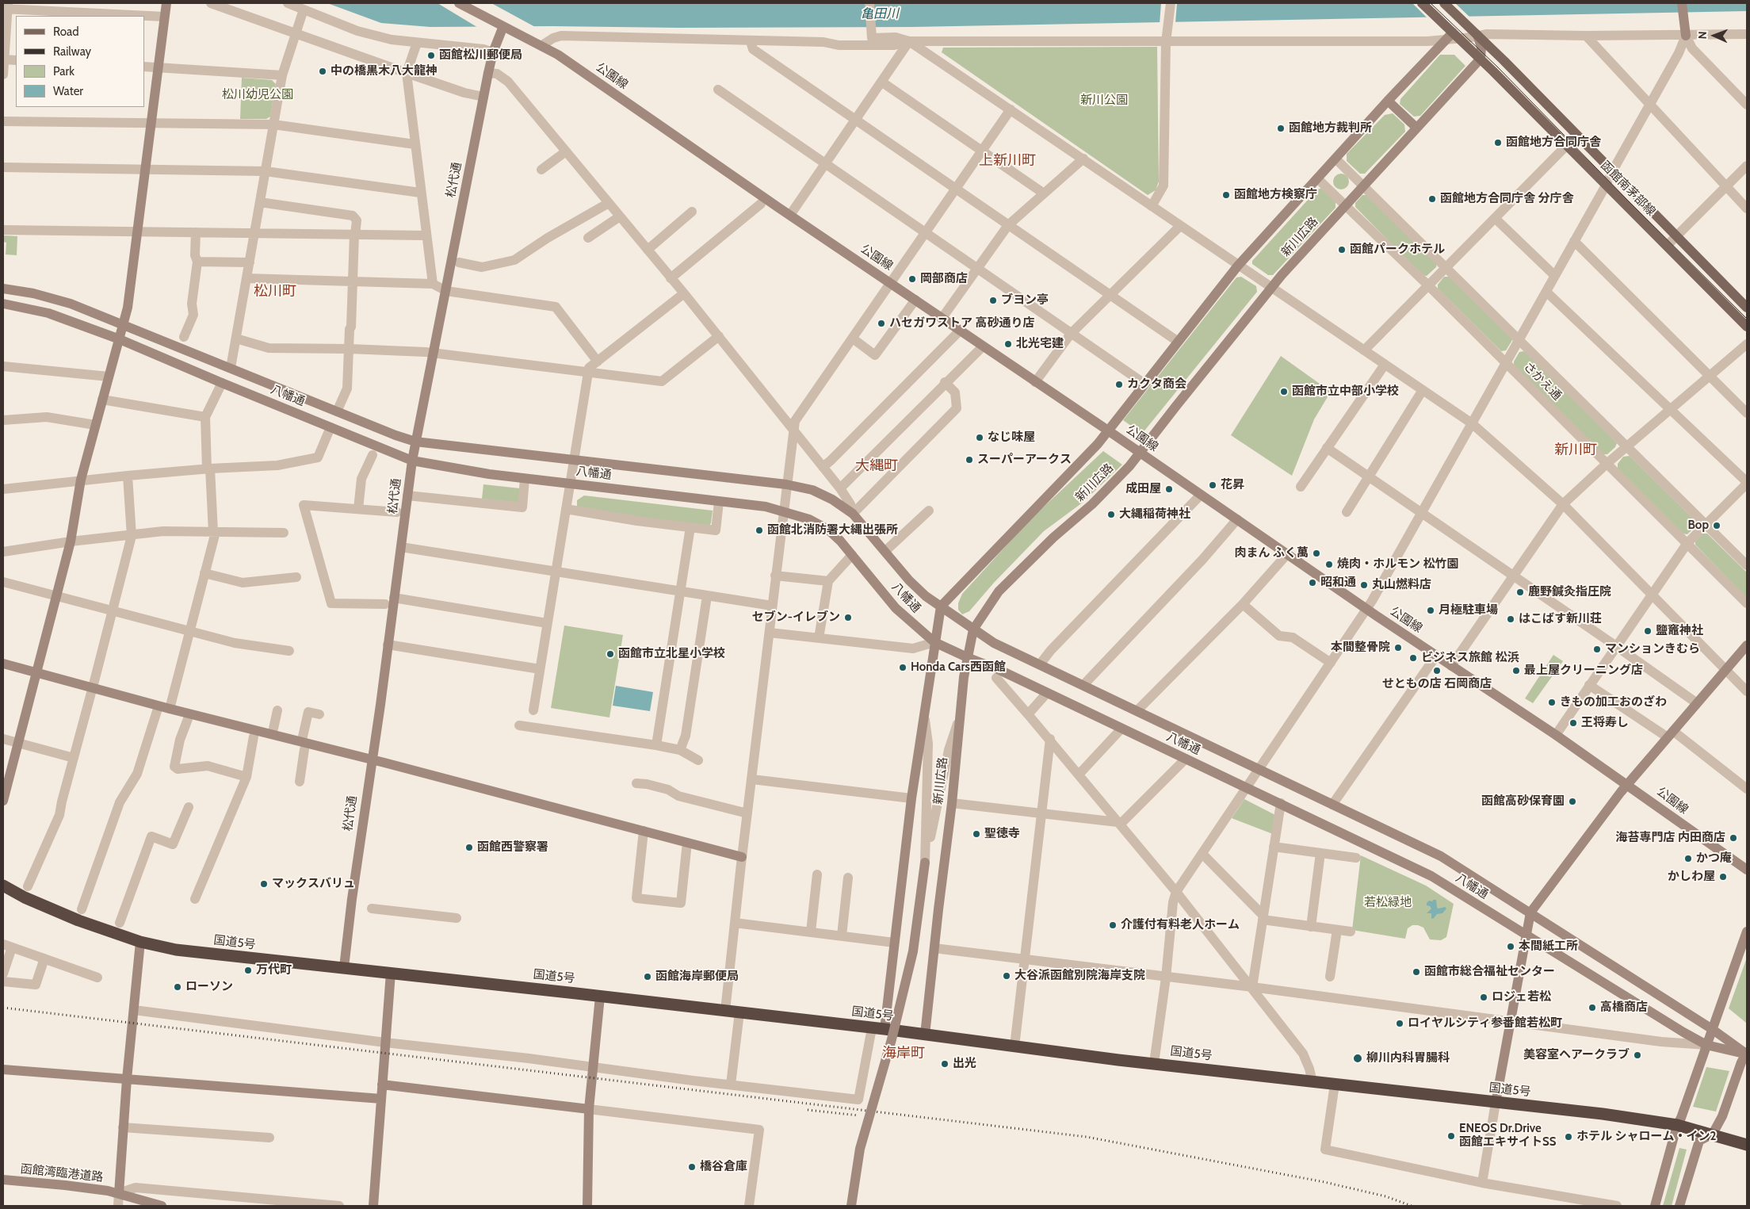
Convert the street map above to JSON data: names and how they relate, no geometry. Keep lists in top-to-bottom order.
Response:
{
  "streets": {
    "highway": ["国道5号"],
    "main road": ["函館南茅部線"],
    "street": [
      "公園線",
      "松代通",
      "新川広路",
      "さかえ通",
      "八幡通",
      "函館湾臨港道路"
    ]
  },
  "crossings": [
    ["公園線", "松代通"],
    ["公園線", "新川広路"],
    ["松代通", "八幡通"],
    ["松代通", "国道5号"],
    ["函館南茅部線", "新川広路"],
    ["新川広路", "さかえ通"],
    ["新川広路", "八幡通"],
    ["新川広路", "国道5号"]
  ],
  "districts": [
    "上新川町",
    "松川町",
    "新川町",
    "大縄町",
    "海岸町"
  ],
  "water": ["亀田川"],
  "parks": ["松川幼児公園", "新川公園", "若松緑地"],
  "places": [
    "函館松川郵便局",
    "中の橋黒木八大龍神",
    "函館地方裁判所",
    "函館地方合同庁舎",
    "函館地方検察庁",
    "函館地方合同庁舎 分庁舎",
    "函館パークホテル",
    "岡部商店",
    "ブヨン亭",
    "ハセガワストア 高砂通り店",
    "北光宅建",
    "カクタ商会",
    "函館市立中部小学校",
    "なじ味屋",
    "スーパーアークス",
    "花昇",
    "成田屋",
    "大縄稲荷神社",
    "Bop",
    "函館北消防署大縄出張所",
    "肉まん ふく萬",
    "焼肉・ホルモン 松竹園",
    "昭和通",
    "丸山燃料店",
    "鹿野鍼灸指圧院",
    "月極駐車場",
    "セブン-イレブン",
    "はこばす新川荘",
    "鹽竈神社",
    "本間整骨院",
    "マンションきむら",
    "函館市立北星小学校",
    "ビジネス旅館 松浜",
    "Honda Cars西函館",
    "せともの店 石岡商店",
    "最上屋クリーニング店",
    "きもの加工おのざわ",
    "王将寿し",
    "函館高砂保育園",
    "聖徳寺",
    "海苔専門店 内田商店",
    "函館西警察署",
    "かつ庵",
    "かしわ屋",
    "マックスバリュ",
    "介護付有料老人ホーム",
    "本間紙工所",
    "万代町",
    "函館市総合福祉センター",
    "大谷派函館別院海岸支院",
    "函館海岸郵便局",
    "ローソン",
    "ロジェ若松",
    "高橋商店",
    "ロイヤルシティ参番館若松町",
    "美容室ヘアークラブ",
    "柳川内科胃腸科",
    "出光",
    "ENEOS Dr.Drive 函館エキサイトSS",
    "ホテル シャローム・イン2",
    "橋谷倉庫"
  ],
  "legend": [
    "Road",
    "Railway",
    "Park",
    "Water"
  ],
  "north": "left"
}
